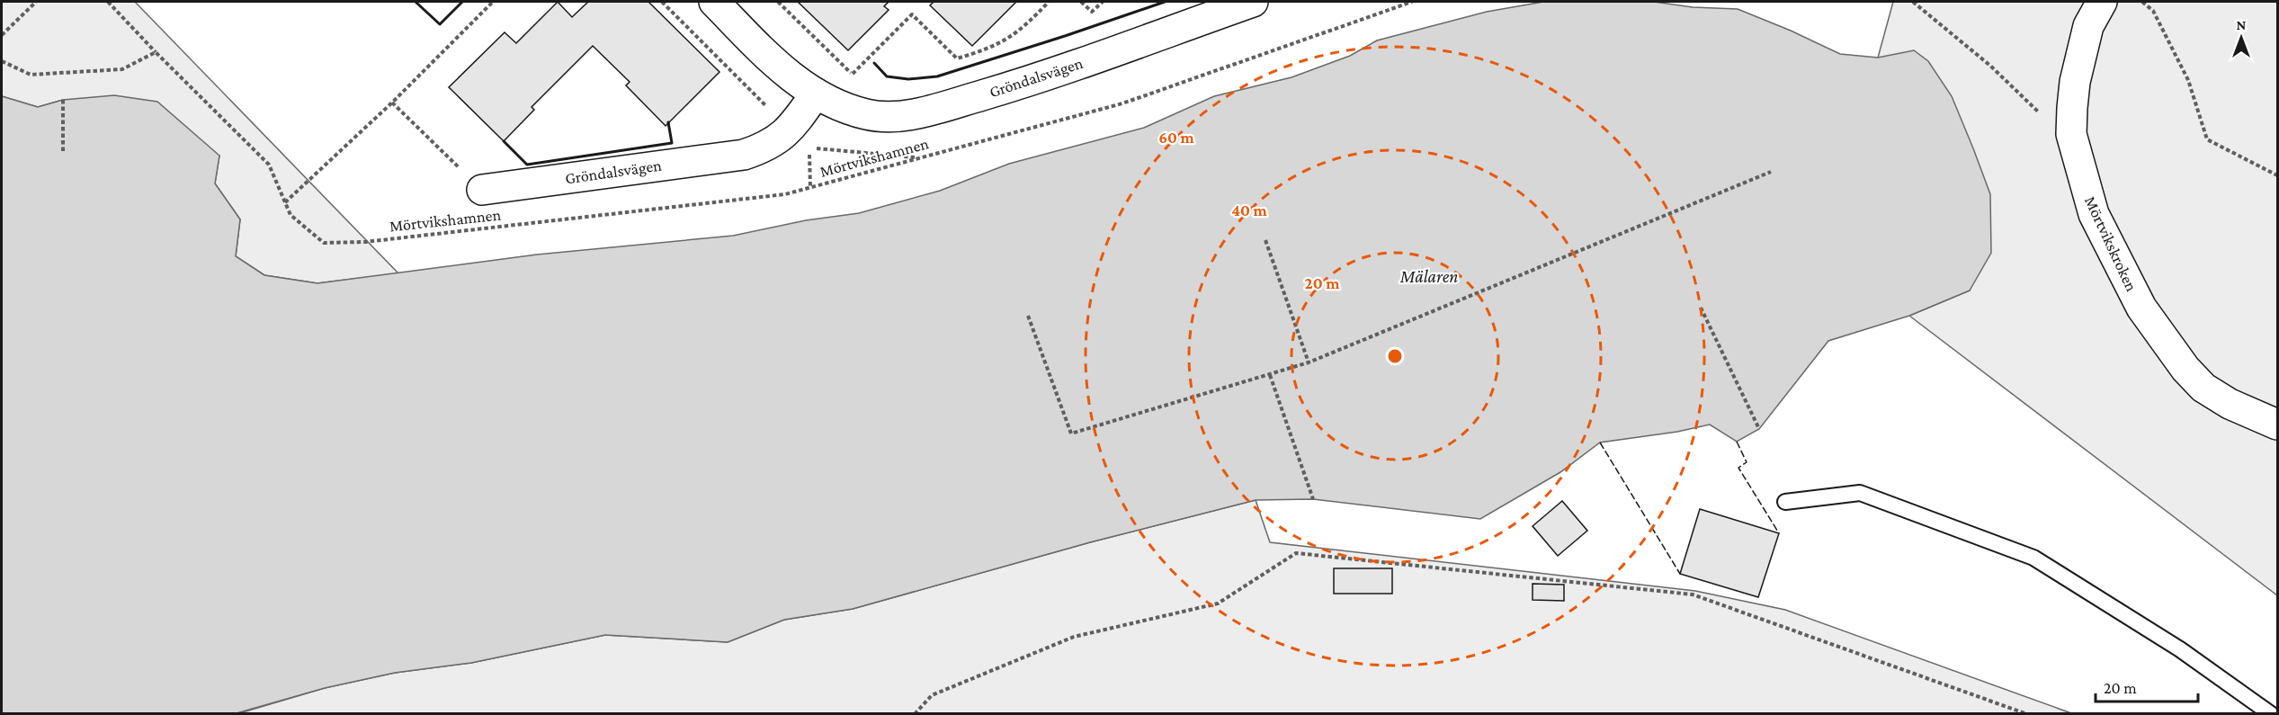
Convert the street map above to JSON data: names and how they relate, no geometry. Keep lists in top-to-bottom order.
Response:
{
  "streets": {
    "street": ["Gröndalsvägen", "Mörtvikskroken"],
    "path": ["Mörtvikshamnen"]
  },
  "water": ["Mälaren"],
  "scale_bar": "20 m",
  "north": "top",
  "rings": ["60 m", "40 m", "20 m"]
}
